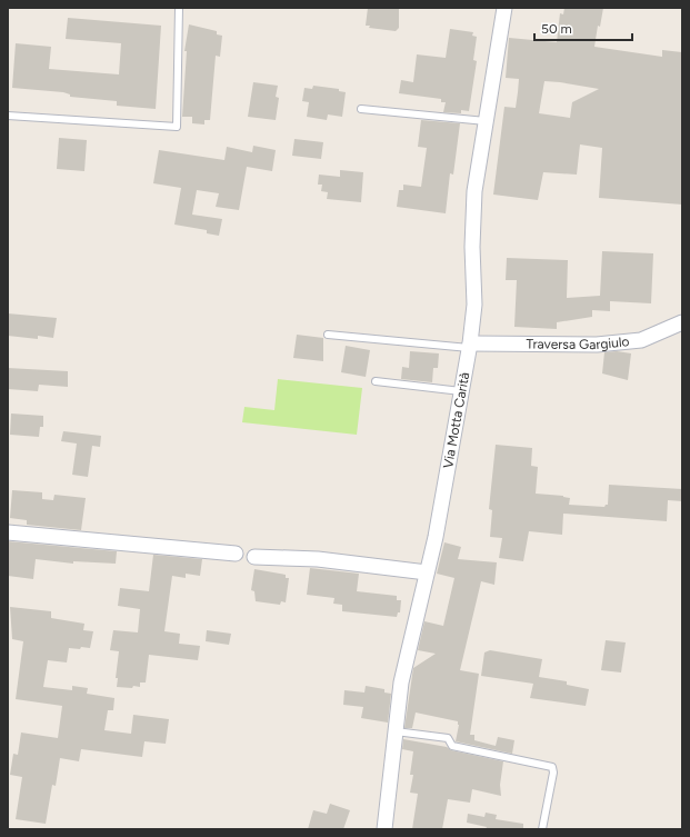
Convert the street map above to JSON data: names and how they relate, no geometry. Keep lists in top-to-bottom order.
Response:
{
  "streets": {
    "street": ["Traversa Gargiulo", "Via Motta Carità"]
  },
  "crossings": [
    ["Traversa Gargiulo", "Via Motta Carità"]
  ],
  "scale_bar": "50 m"
}
